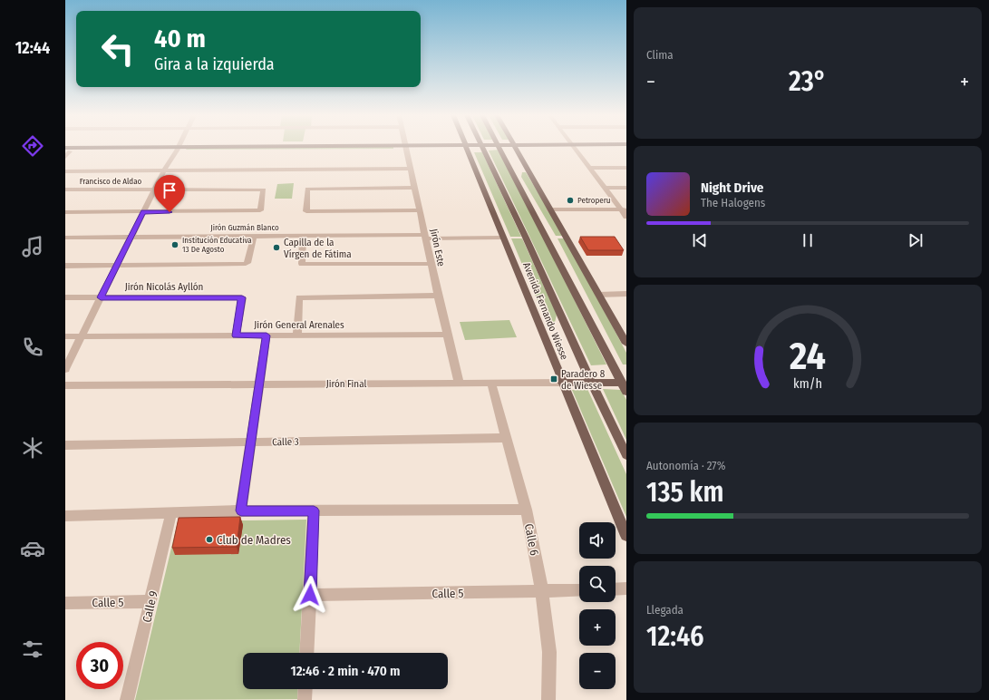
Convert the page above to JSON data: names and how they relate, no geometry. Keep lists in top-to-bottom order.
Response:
{
  "streets": {
    "main road": ["Avenida Fernando Wiesse", "Jirón Final"],
    "street": [
      "Francisco de Aldao",
      "Jirón Guzmán Blanco",
      "Jirón Este",
      "Jirón Nicolás Ayllón",
      "Jirón General Arenales",
      "Calle 3",
      "Calle 6",
      "Calle 5",
      "Calle 9"
    ]
  },
  "crossings": [
    ["Jirón Guzmán Blanco", "Jirón Este"],
    ["Jirón Guzmán Blanco", "Avenida Fernando Wiesse"],
    ["Jirón Este", "Jirón General Arenales"],
    ["Jirón Este", "Jirón Final"],
    ["Jirón Nicolás Ayllón", "Jirón General Arenales"],
    ["Avenida Fernando Wiesse", "Jirón Final"],
    ["Jirón Final", "Calle 6"],
    ["Calle 3", "Calle 6"],
    ["Calle 6", "Calle 5"],
    ["Calle 5", "Calle 9"]
  ],
  "places": {
    "other": [
      "Petroperu",
      "Institución Educativa 13 De Agosto",
      "Capilla de la Vírgen de Fátima",
      "Club de Madres"
    ],
    "transit": ["Paradero 8 de Wiesse"]
  },
  "page": {
    "tabs": "12:44",
    "tile": [
      "Clima",
      ["Autonomía · 27%", "135 km"],
      ["Llegada", "12:46"]
    ],
    "turn": ["40 m", "Gira a la izquierda"],
    "heat": ["−", "23°", "+"],
    "song": ["Night Drive", "The Halogens"],
    "map_buttons": ["+", "−"],
    "limit": "30",
    "trip": "12:46 · 2 min · 470 m",
    "gauge": ["24", "km/h"]
  }
}
